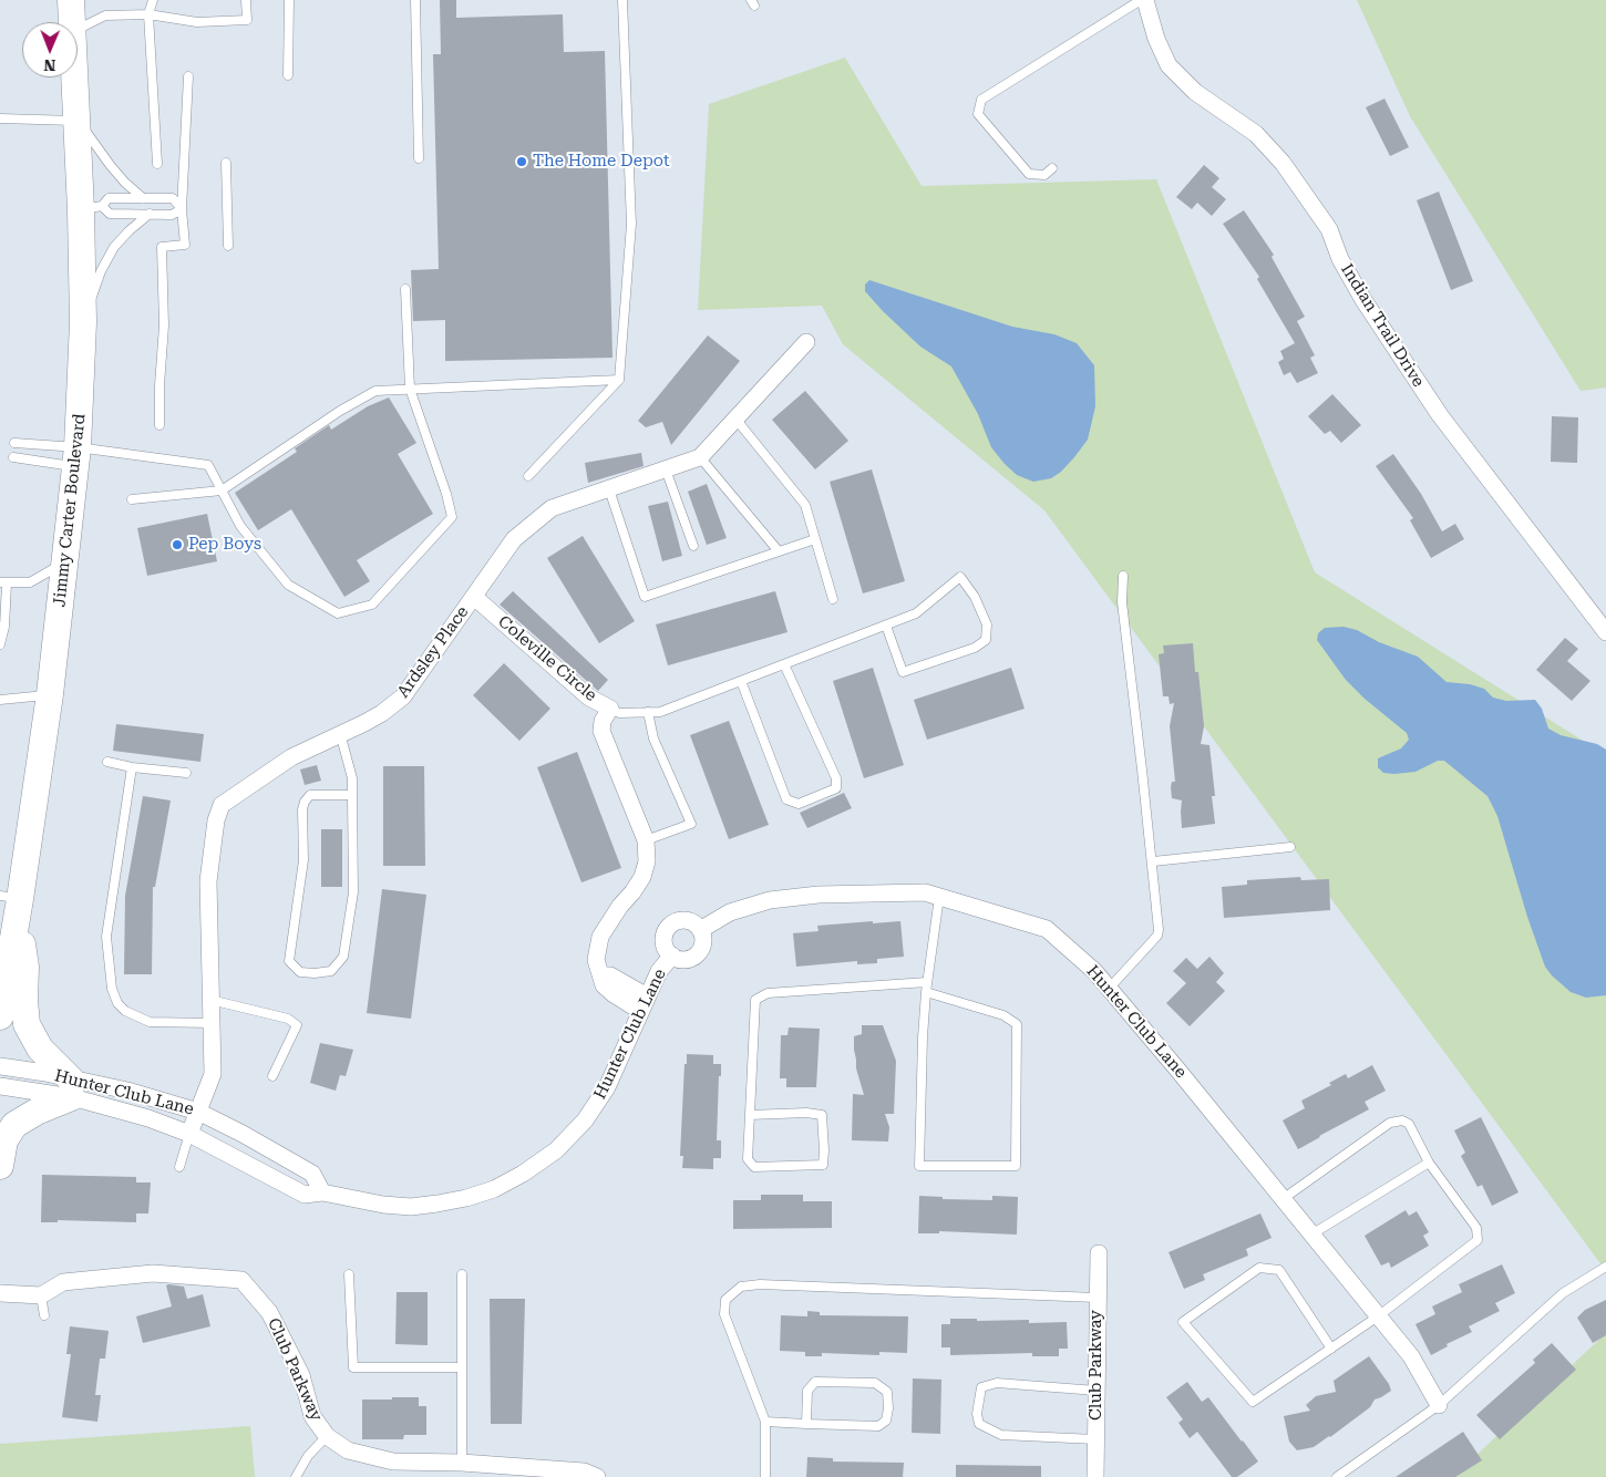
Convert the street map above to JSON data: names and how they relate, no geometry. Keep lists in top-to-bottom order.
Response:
{
  "streets": {
    "main road": ["Jimmy Carter Boulevard"],
    "street": [
      "Indian Trail Drive",
      "Ardsley Place",
      "Coleville Circle",
      "Hunter Club Lane",
      "Club Parkway"
    ]
  },
  "crossings": [
    ["Ardsley Place", "Coleville Circle"],
    ["Ardsley Place", "Hunter Club Lane"],
    ["Coleville Circle", "Hunter Club Lane"]
  ],
  "places": ["The Home Depot", "Pep Boys"],
  "north": "bottom"
}
